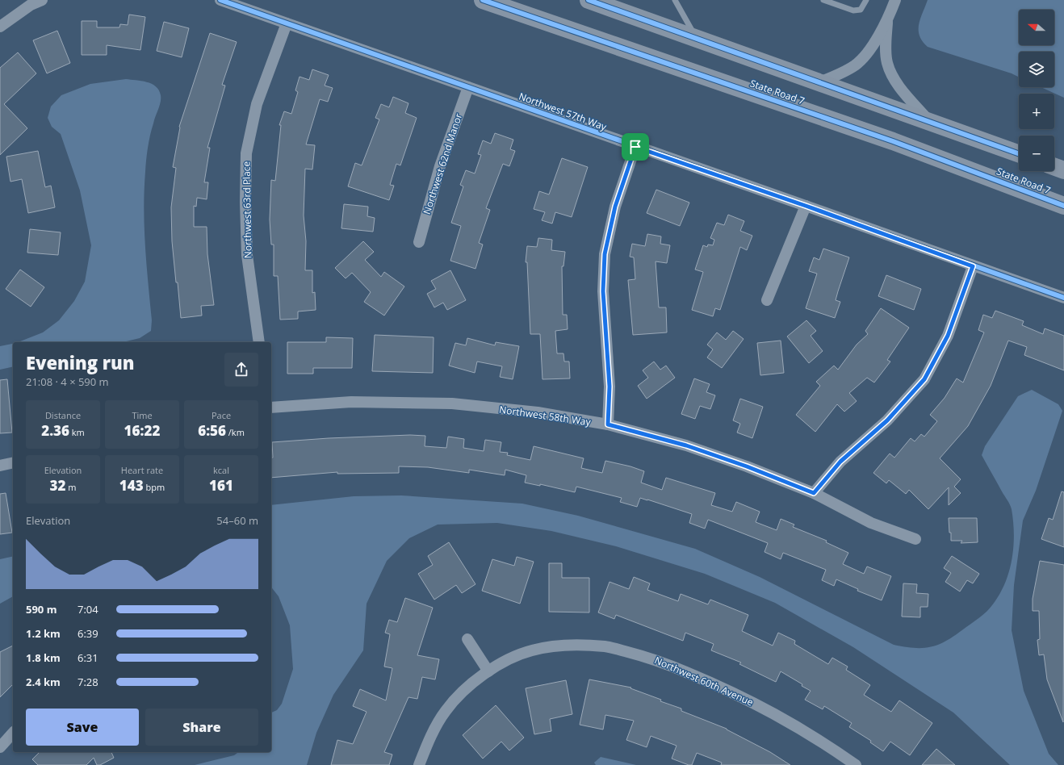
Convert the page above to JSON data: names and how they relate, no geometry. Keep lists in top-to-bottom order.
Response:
{
  "streets": {
    "main road": ["State Road 7"],
    "street": [
      "Northwest 57th Way",
      "Northwest 62nd Manor",
      "Northwest 63rd Place",
      "Northwest 58th Way",
      "Northwest 60th Avenue"
    ]
  },
  "crossings": [
    ["Northwest 57th Way", "Northwest 62nd Manor"],
    ["Northwest 57th Way", "Northwest 63rd Place"]
  ],
  "north": "left",
  "page": {
    "map_buttons": ["+", "−"],
    "heading": ["Evening run", "21:08 · 4 × 590 m"],
    "stats": [
      ["Distance", "2.36 km"],
      ["Time", "16:22"],
      ["Pace", "6:56 /km"],
      ["Elevation", "32 m"],
      ["Heart rate", "143 bpm"],
      ["kcal", "161"]
    ],
    "chart": ["Elevation", "54–60 m"],
    "list": [
      {
        "name": "590 m",
        "note": "7:04"
      },
      {
        "name": "1.2 km",
        "note": "6:39"
      },
      {
        "name": "1.8 km",
        "note": "6:31"
      },
      {
        "name": "2.4 km",
        "note": "7:28"
      }
    ],
    "buttons": ["Save", "Share"]
  }
}
